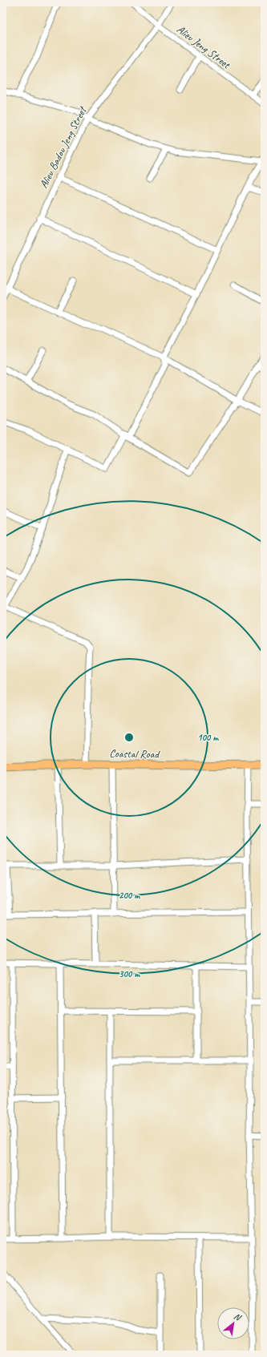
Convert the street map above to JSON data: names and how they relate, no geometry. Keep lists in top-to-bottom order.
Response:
{
  "streets": {
    "main road": ["Coastal Road"],
    "street": ["Alieu Jeng Street", "Alieu Badou Jeng Street"]
  },
  "crossings": [
    ["Alieu Jeng Street", "Alieu Badou Jeng Street"]
  ],
  "north": "top right",
  "rings": ["100 m", "200 m", "300 m"]
}
